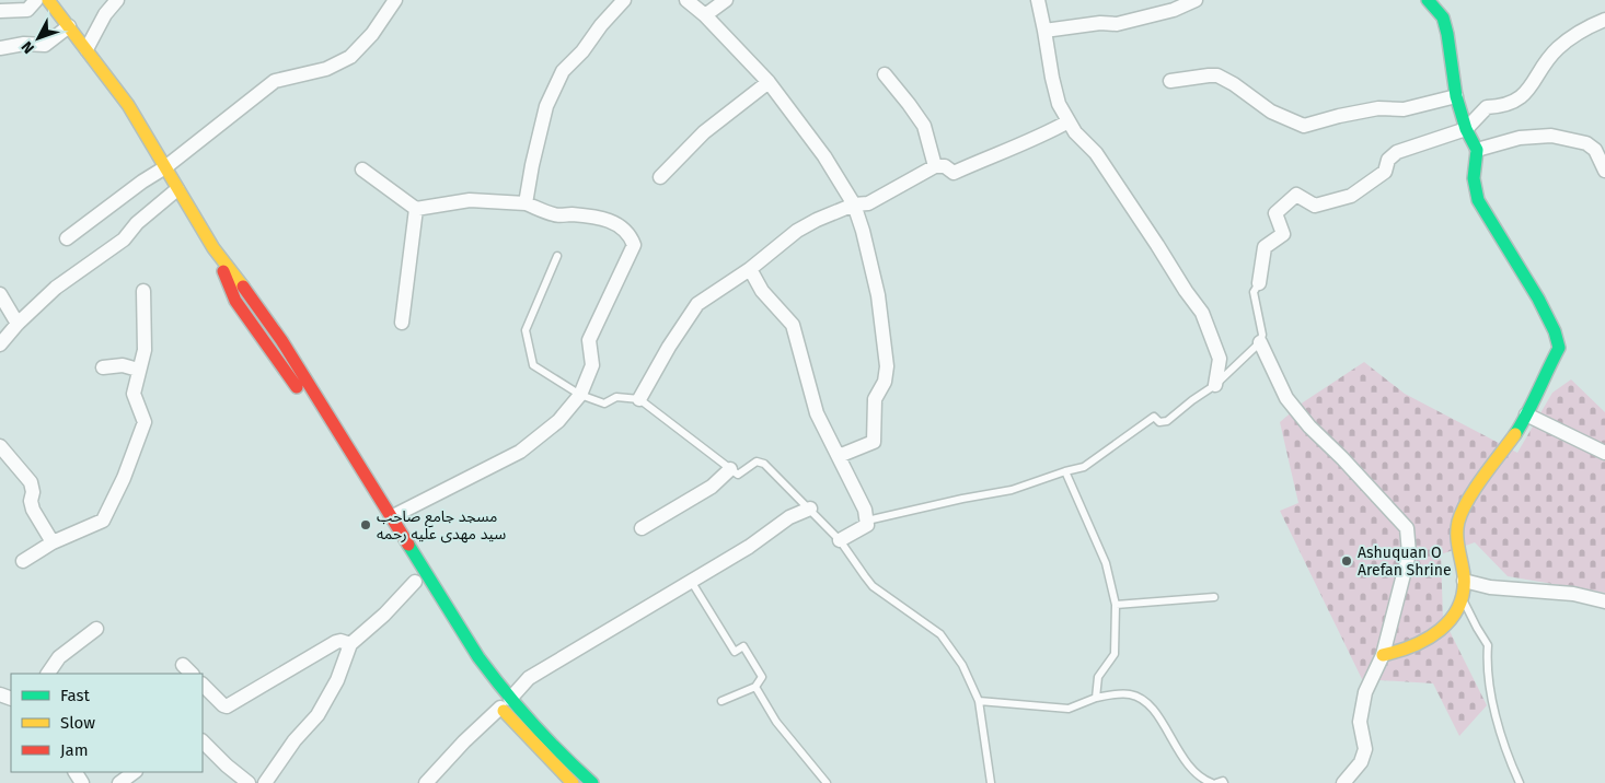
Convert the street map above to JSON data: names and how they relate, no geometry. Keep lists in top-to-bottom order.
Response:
{
  "places": ["مسجد جامع صاحب سید مهدی علیه رحمه", "Ashuquan O Arefan Shrine"],
  "legend": ["Fast", "Slow", "Jam"],
  "north": "bottom left"
}
